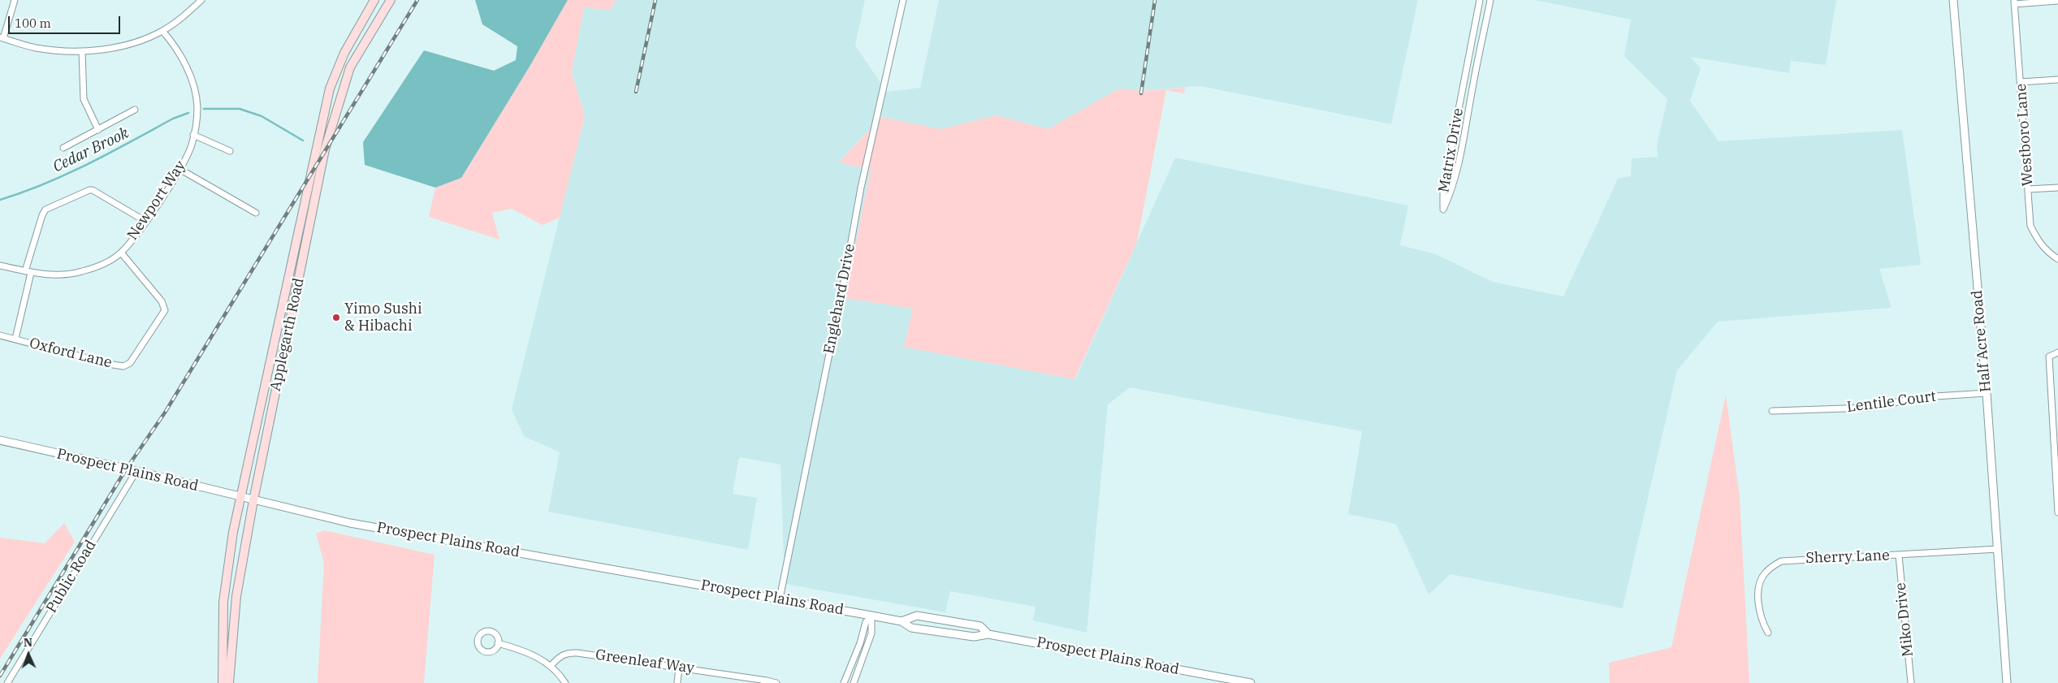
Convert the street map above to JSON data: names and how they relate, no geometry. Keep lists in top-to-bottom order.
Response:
{
  "streets": {
    "main road": ["Applegarth Road"],
    "street": [
      "Westboro Lane",
      "Matrix Drive",
      "Newport Way",
      "Englehard Drive",
      "Half Acre Road",
      "Oxford Lane",
      "Lentile Court",
      "Prospect Plains Road",
      "Sherry Lane",
      "Public Road",
      "Miko Drive",
      "Greenleaf Way"
    ]
  },
  "crossings": [
    ["Newport Way", "Oxford Lane"],
    ["Englehard Drive", "Prospect Plains Road"],
    ["Applegarth Road", "Prospect Plains Road"],
    ["Half Acre Road", "Lentile Court"],
    ["Half Acre Road", "Sherry Lane"],
    ["Prospect Plains Road", "Public Road"],
    ["Sherry Lane", "Miko Drive"]
  ],
  "water": ["Cedar Brook"],
  "places": ["Yimo Sushi & Hibachi"],
  "scale_bar": "100 m",
  "north": "top"
}
